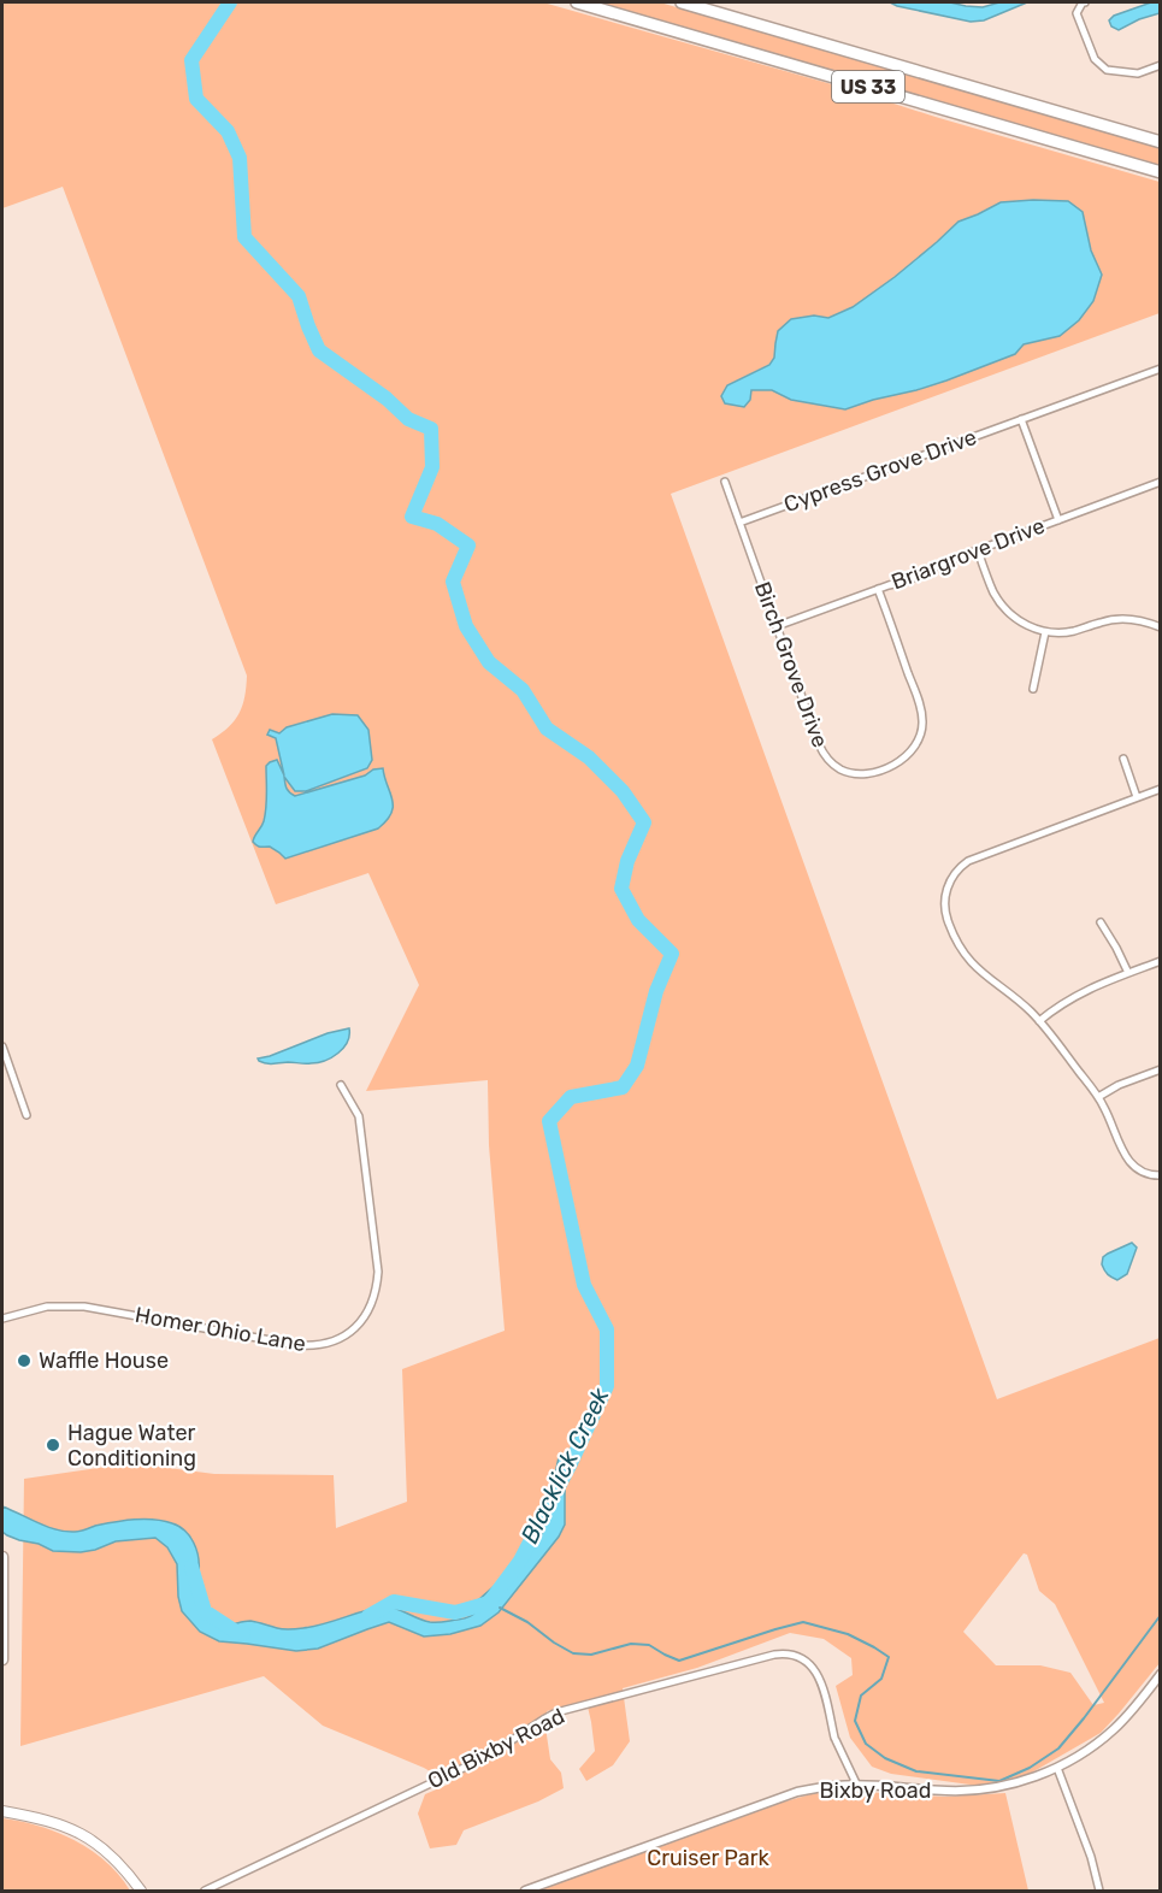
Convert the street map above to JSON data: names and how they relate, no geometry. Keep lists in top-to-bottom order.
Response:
{
  "streets": {
    "highway": ["US 33"],
    "street": [
      "Cypress Grove Drive",
      "Briargrove Drive",
      "Birch Grove Drive",
      "Homer Ohio Lane",
      "Old Bixby Road",
      "Bixby Road"
    ]
  },
  "crossings": [
    ["Cypress Grove Drive", "Birch Grove Drive"],
    ["Briargrove Drive", "Birch Grove Drive"],
    ["Old Bixby Road", "Bixby Road"]
  ],
  "water": ["Blacklick Creek"],
  "parks": ["Cruiser Park"],
  "places": ["Waffle House", "Hague Water Conditioning"]
}
